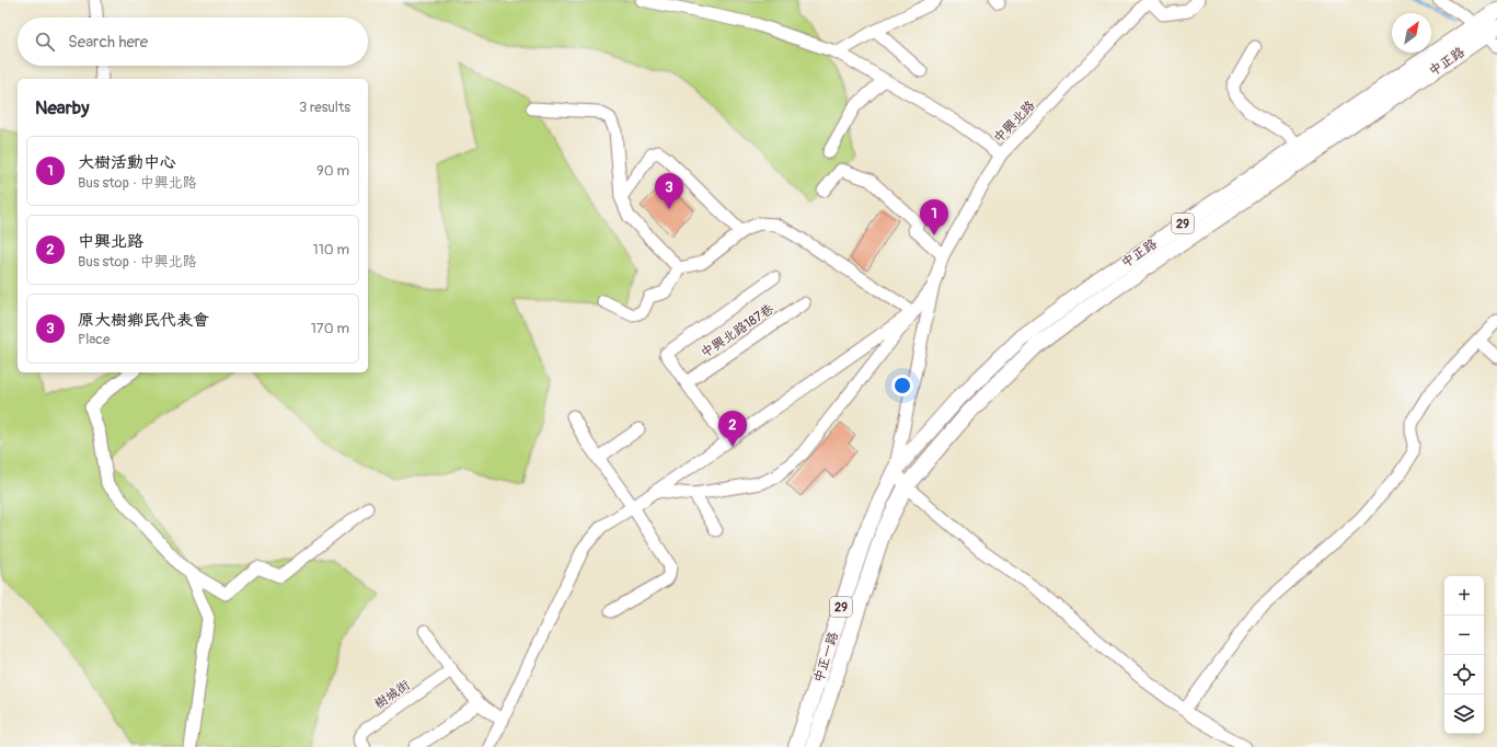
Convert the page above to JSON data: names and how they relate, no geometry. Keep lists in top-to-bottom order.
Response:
{
  "streets": {
    "main road": ["中正路", "29", "中正一路"],
    "street": ["中興北路", "中興北路187巷", "樹城街"]
  },
  "crossings": [
    ["中正路", "中興北路"],
    ["中正路", "中正一路"],
    ["中興北路", "中正一路"]
  ],
  "north": "top right",
  "page": {
    "search": "Search here",
    "heading": ["Nearby", "3 results"],
    "list": [
      {
        "mark": "1",
        "name": "大樹活動中心",
        "note": "Bus stop · 中興北路",
        "value": "90 m"
      },
      {
        "mark": "2",
        "name": "中興北路",
        "note": "Bus stop · 中興北路",
        "value": "110 m"
      },
      {
        "mark": "3",
        "name": "原大樹鄉民代表會",
        "note": "Place",
        "value": "170 m"
      }
    ],
    "pins": ["3", "1", "2"],
    "map_buttons": ["+", "−"]
  }
}
